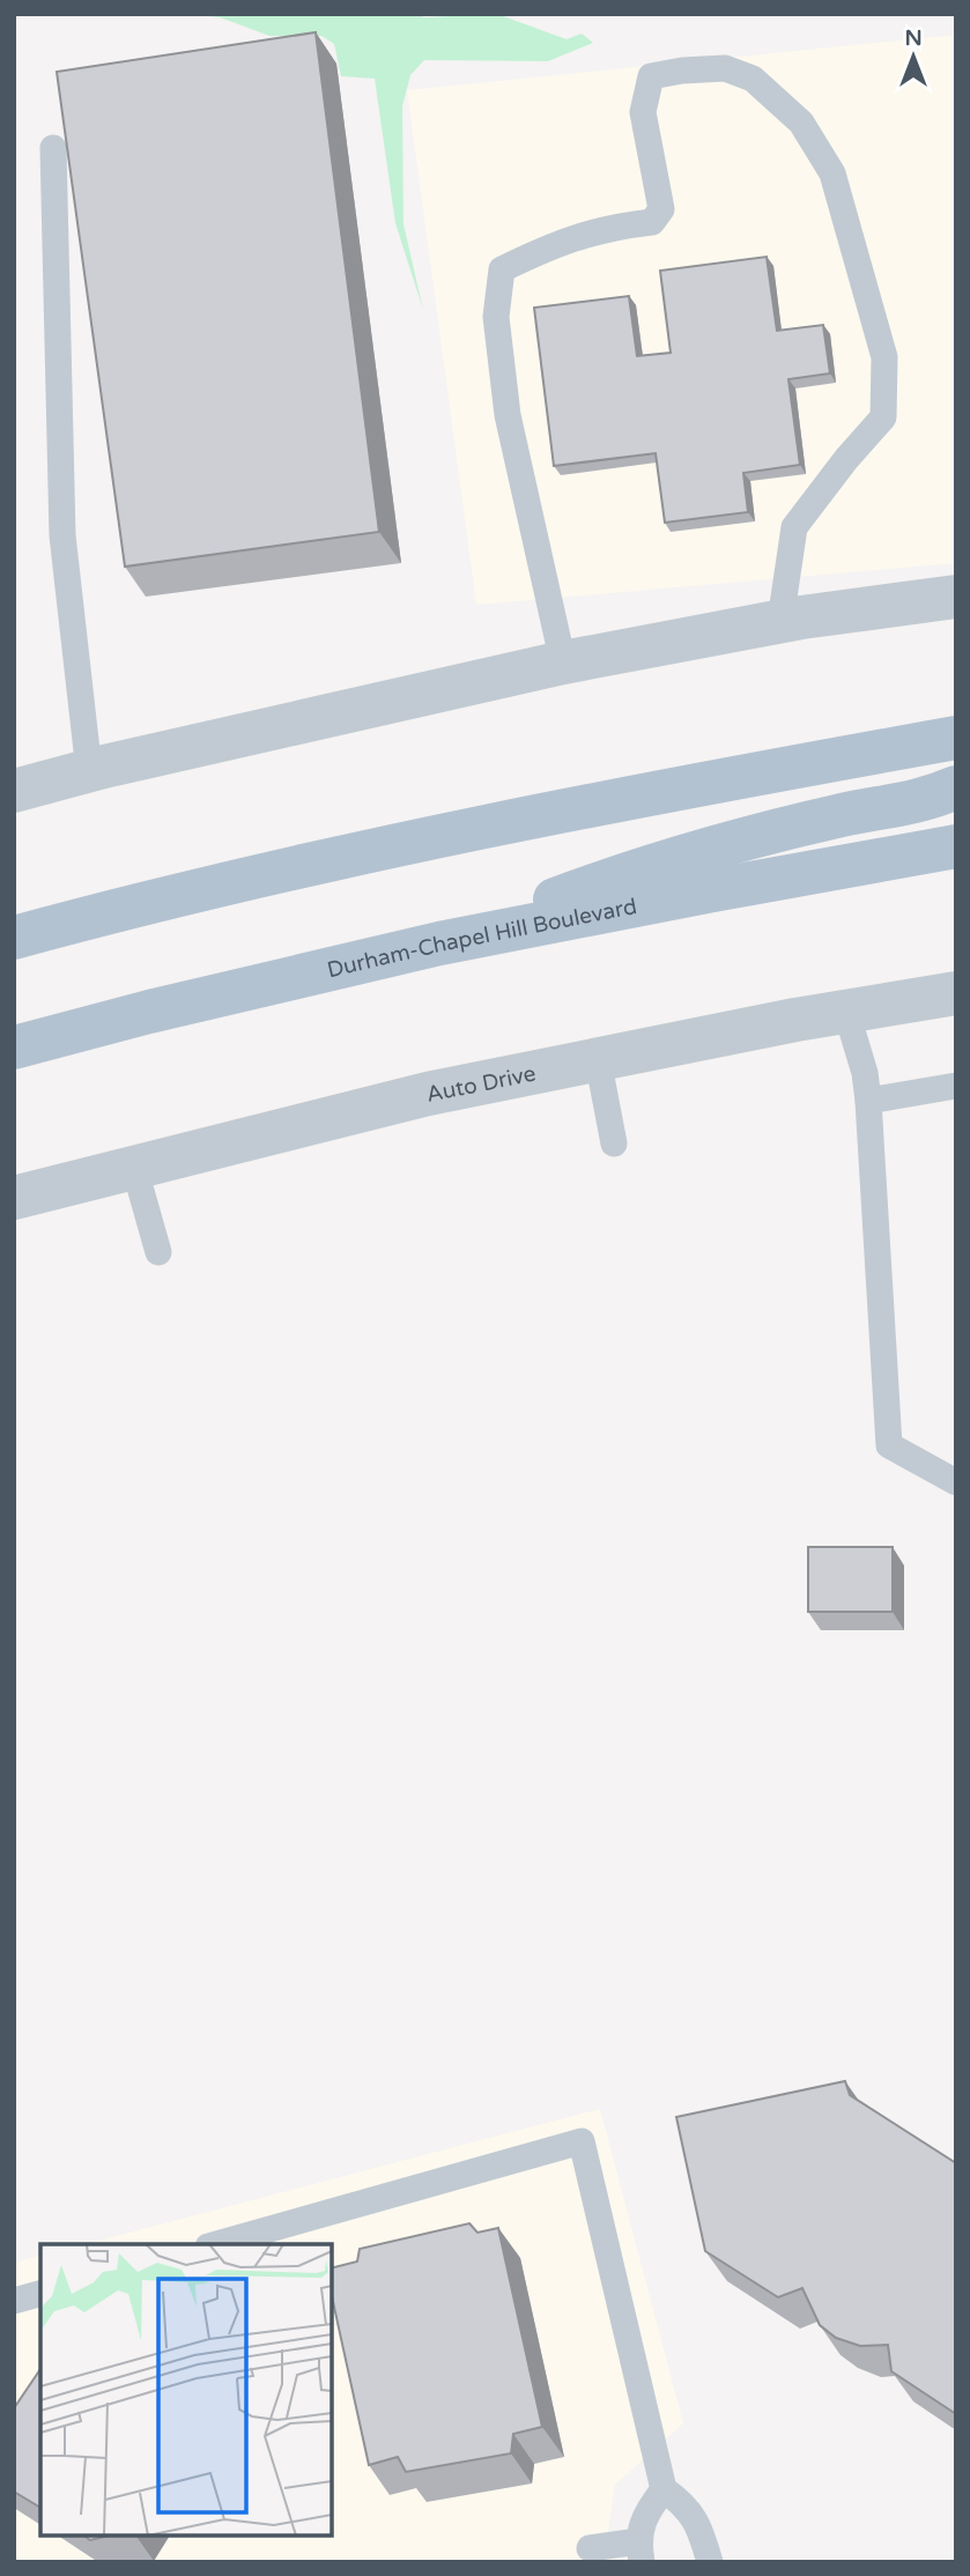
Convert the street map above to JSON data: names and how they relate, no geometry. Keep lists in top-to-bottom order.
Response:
{
  "streets": {
    "main road": ["Durham-Chapel Hill Boulevard"],
    "street": ["Auto Drive"]
  },
  "north": "top"
}
